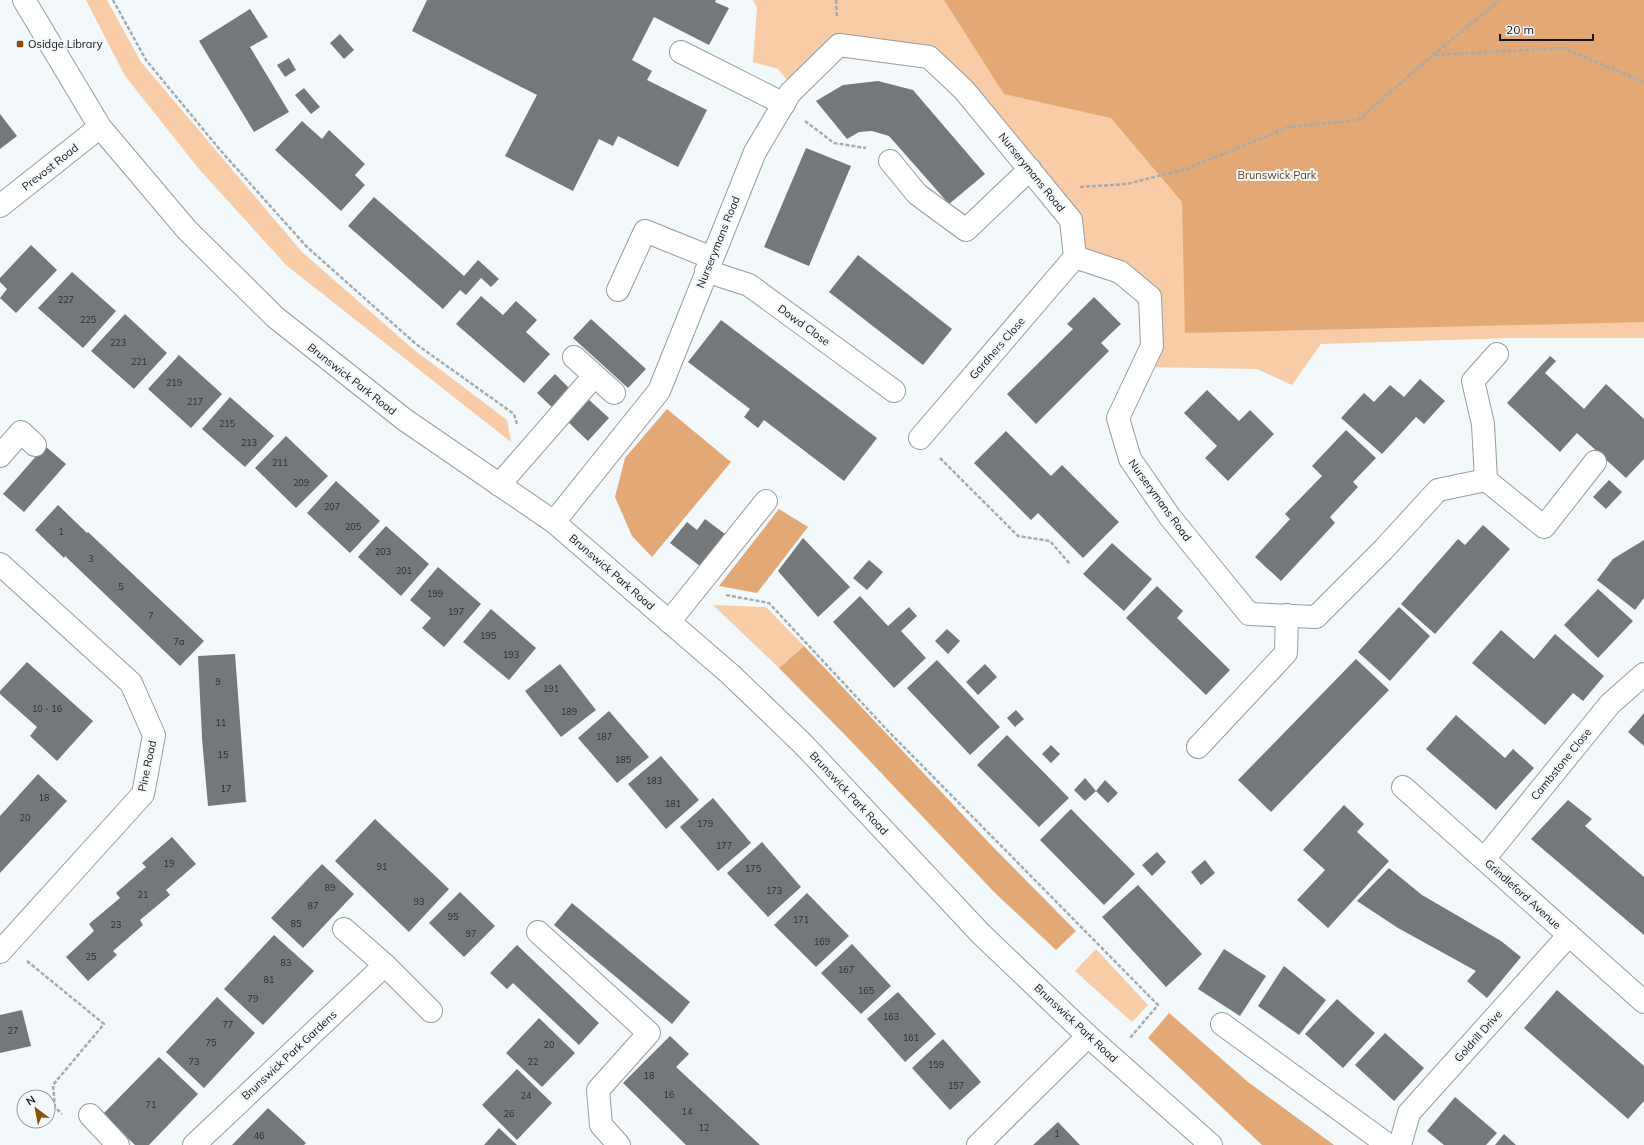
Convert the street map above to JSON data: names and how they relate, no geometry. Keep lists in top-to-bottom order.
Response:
{
  "streets": {
    "street": [
      "Prevost Road",
      "Nurserymans Road",
      "Dowd Close",
      "Gardners Close",
      "Brunswick Park Road",
      "Cambstone Close",
      "Pine Road",
      "Grindleford Avenue",
      "Goldrill Drive",
      "Brunswick Park Gardens"
    ]
  },
  "crossings": [
    ["Prevost Road", "Brunswick Park Road"],
    ["Nurserymans Road", "Dowd Close"],
    ["Nurserymans Road", "Gardners Close"],
    ["Nurserymans Road", "Brunswick Park Road"],
    ["Cambstone Close", "Grindleford Avenue"],
    ["Grindleford Avenue", "Goldrill Drive"]
  ],
  "parks": ["Brunswick Park"],
  "places": {
    "transit": ["Osidge Library"]
  },
  "house_numbers": [
    "227",
    "225",
    "223",
    "221",
    "219",
    "217",
    "215",
    "213",
    "211",
    "209",
    "207",
    "205",
    "1",
    "203",
    "3",
    "201",
    "5",
    "199",
    "197",
    "7",
    "195",
    "7a",
    "193",
    "9",
    "191",
    "10 - 16",
    "189",
    "11",
    "187",
    "15",
    "185",
    "183",
    "17",
    "18",
    "181",
    "20",
    "179",
    "177",
    "19",
    "91",
    "175",
    "89",
    "173",
    "21",
    "93",
    "87",
    "95",
    "171",
    "85",
    "23",
    "97",
    "169",
    "25",
    "83",
    "167",
    "81",
    "165",
    "79",
    "163",
    "77",
    "27",
    "161",
    "75",
    "20",
    "73",
    "22",
    "159",
    "18",
    "157",
    "16",
    "24",
    "71",
    "14",
    "26",
    "12",
    "1",
    "46"
  ],
  "scale_bar": "20 m",
  "north": "top left"
}
